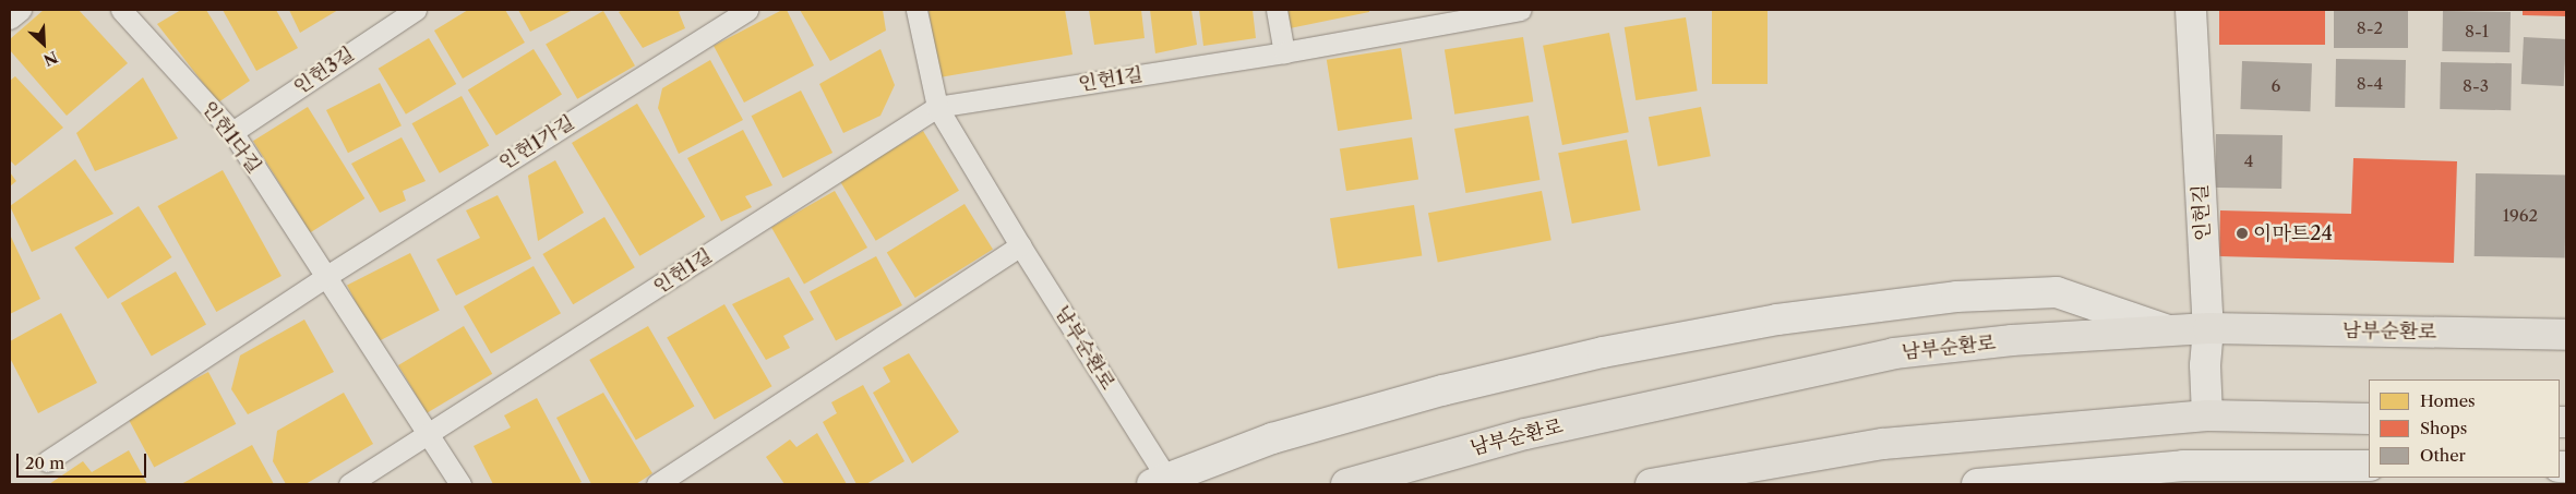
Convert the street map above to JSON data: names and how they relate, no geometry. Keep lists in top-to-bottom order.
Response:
{
  "streets": {
    "main road": ["남부순환로"],
    "street": ["인헌길"],
    "lane": [
      "인헌3길",
      "인헌1길",
      "인헌1다길",
      "인헌1가길"
    ]
  },
  "crossings": [
    ["인헌3길", "인헌1다길"],
    ["인헌1길", "인헌1다길"],
    ["인헌1다길", "인헌1가길"],
    ["인헌길", "남부순환로"]
  ],
  "places": ["이마트24"],
  "house_numbers": [
    "8-2",
    "8-1",
    "8-4",
    "6",
    "8-3",
    "4",
    "1962"
  ],
  "legend": ["Homes", "Shops", "Other"],
  "scale_bar": "20 m",
  "north": "bottom right"
}
